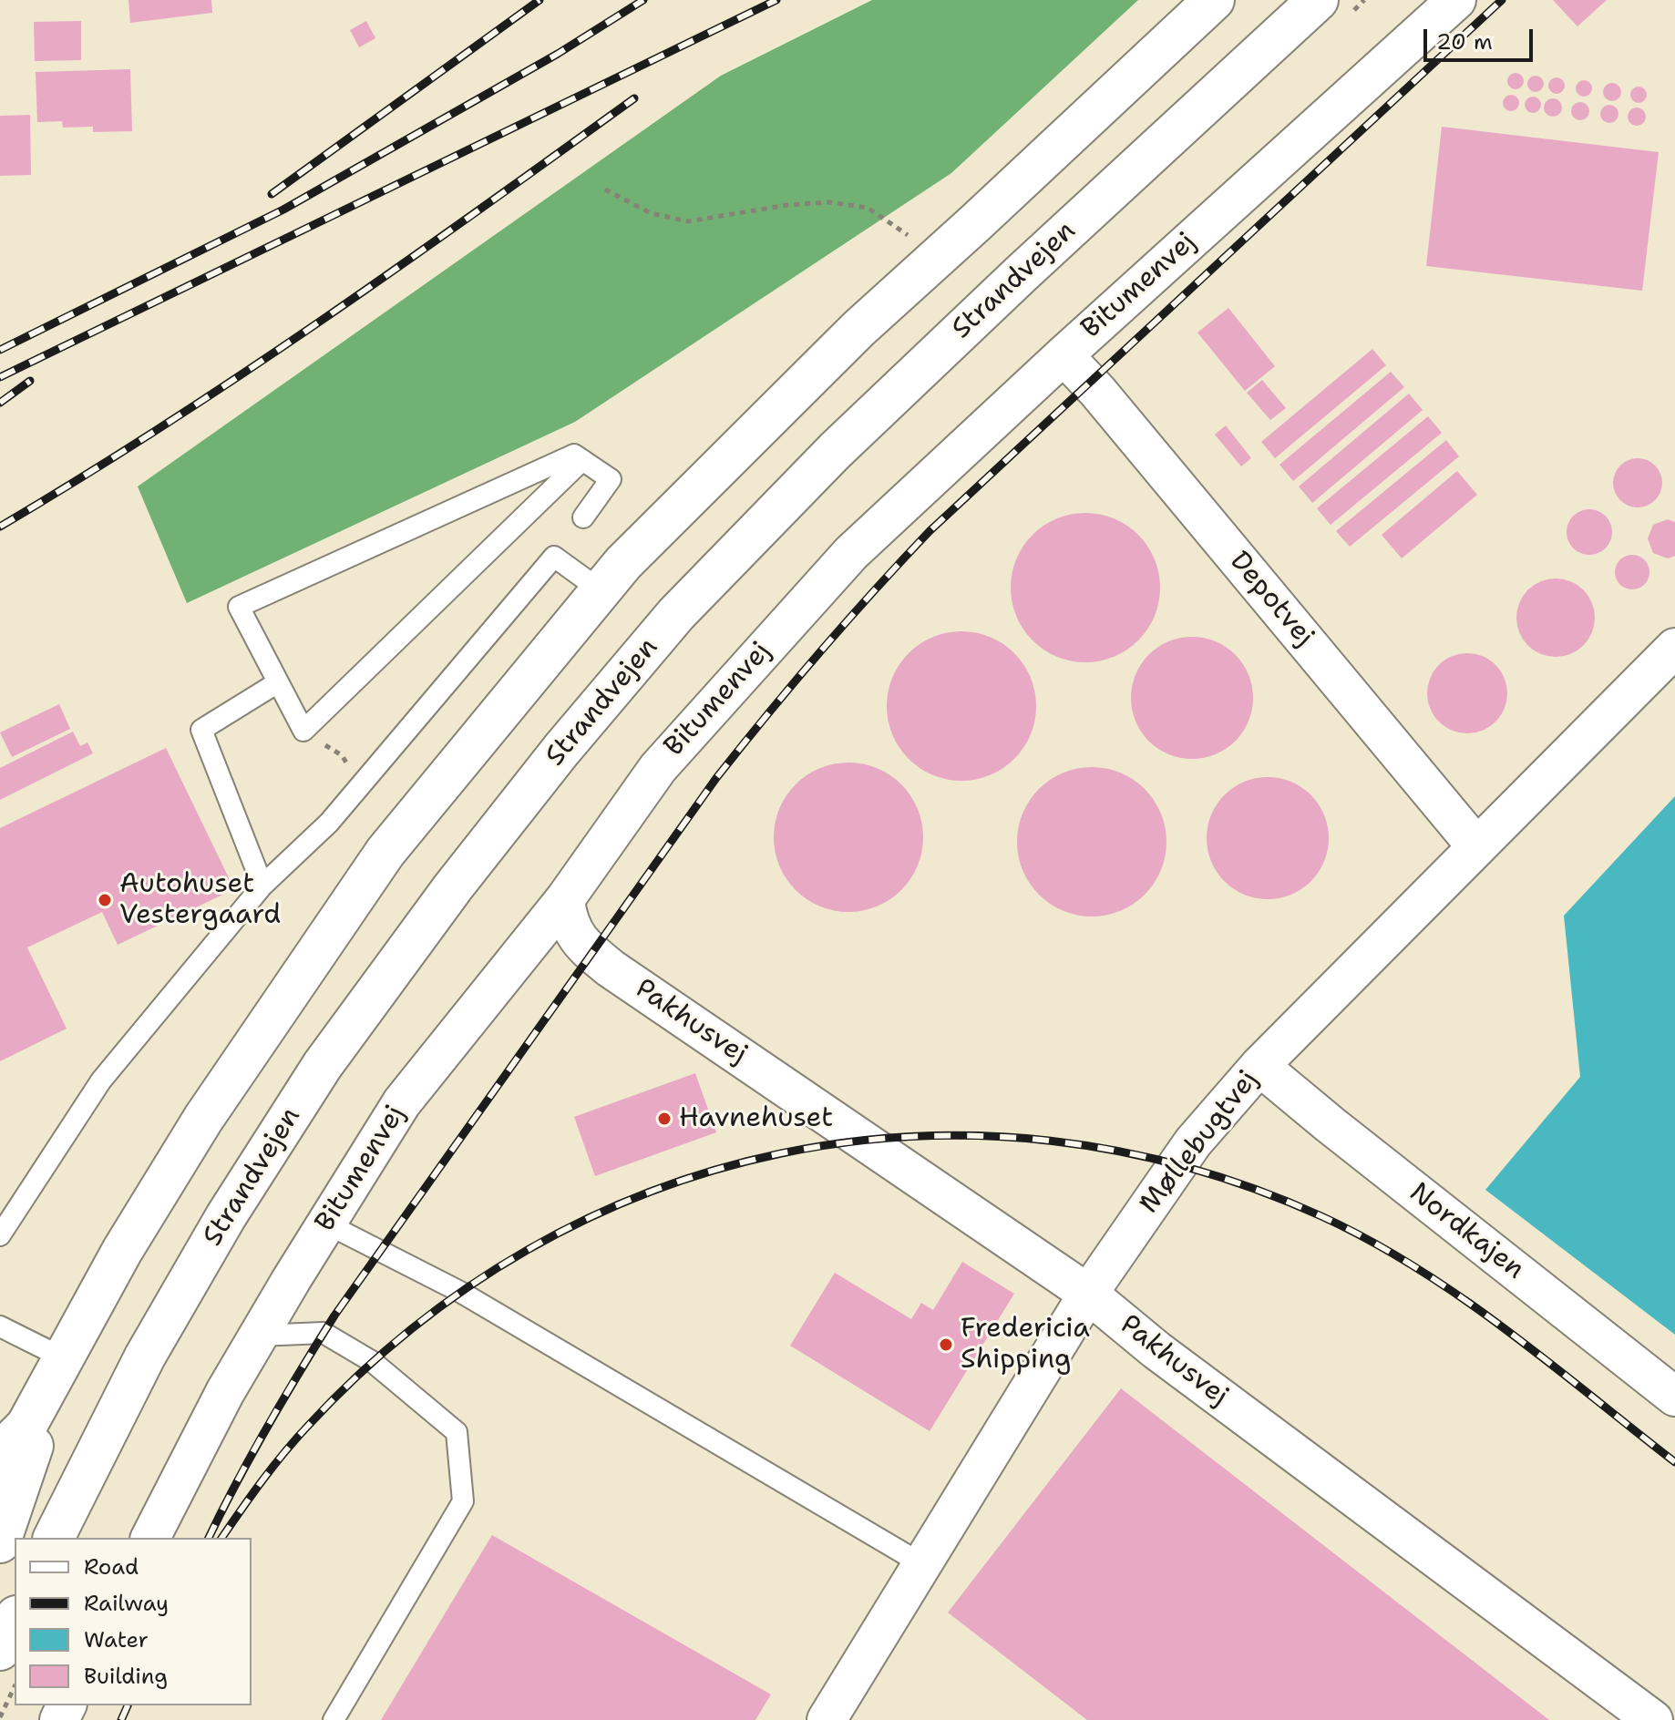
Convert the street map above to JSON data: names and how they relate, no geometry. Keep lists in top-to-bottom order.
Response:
{
  "streets": {
    "street": [
      "Strandvejen",
      "Bitumenvej",
      "Depotvej",
      "Pakhusvej",
      "Møllebugtvej",
      "Nordkajen"
    ]
  },
  "crossings": [
    ["Bitumenvej", "Depotvej"],
    ["Bitumenvej", "Pakhusvej"],
    ["Depotvej", "Møllebugtvej"],
    ["Pakhusvej", "Møllebugtvej"],
    ["Møllebugtvej", "Nordkajen"]
  ],
  "places": ["Autohuset Vestergaard", "Havnehuset", "Fredericia Shipping"],
  "legend": [
    "Road",
    "Railway",
    "Water",
    "Building"
  ],
  "scale_bar": "20 m"
}
